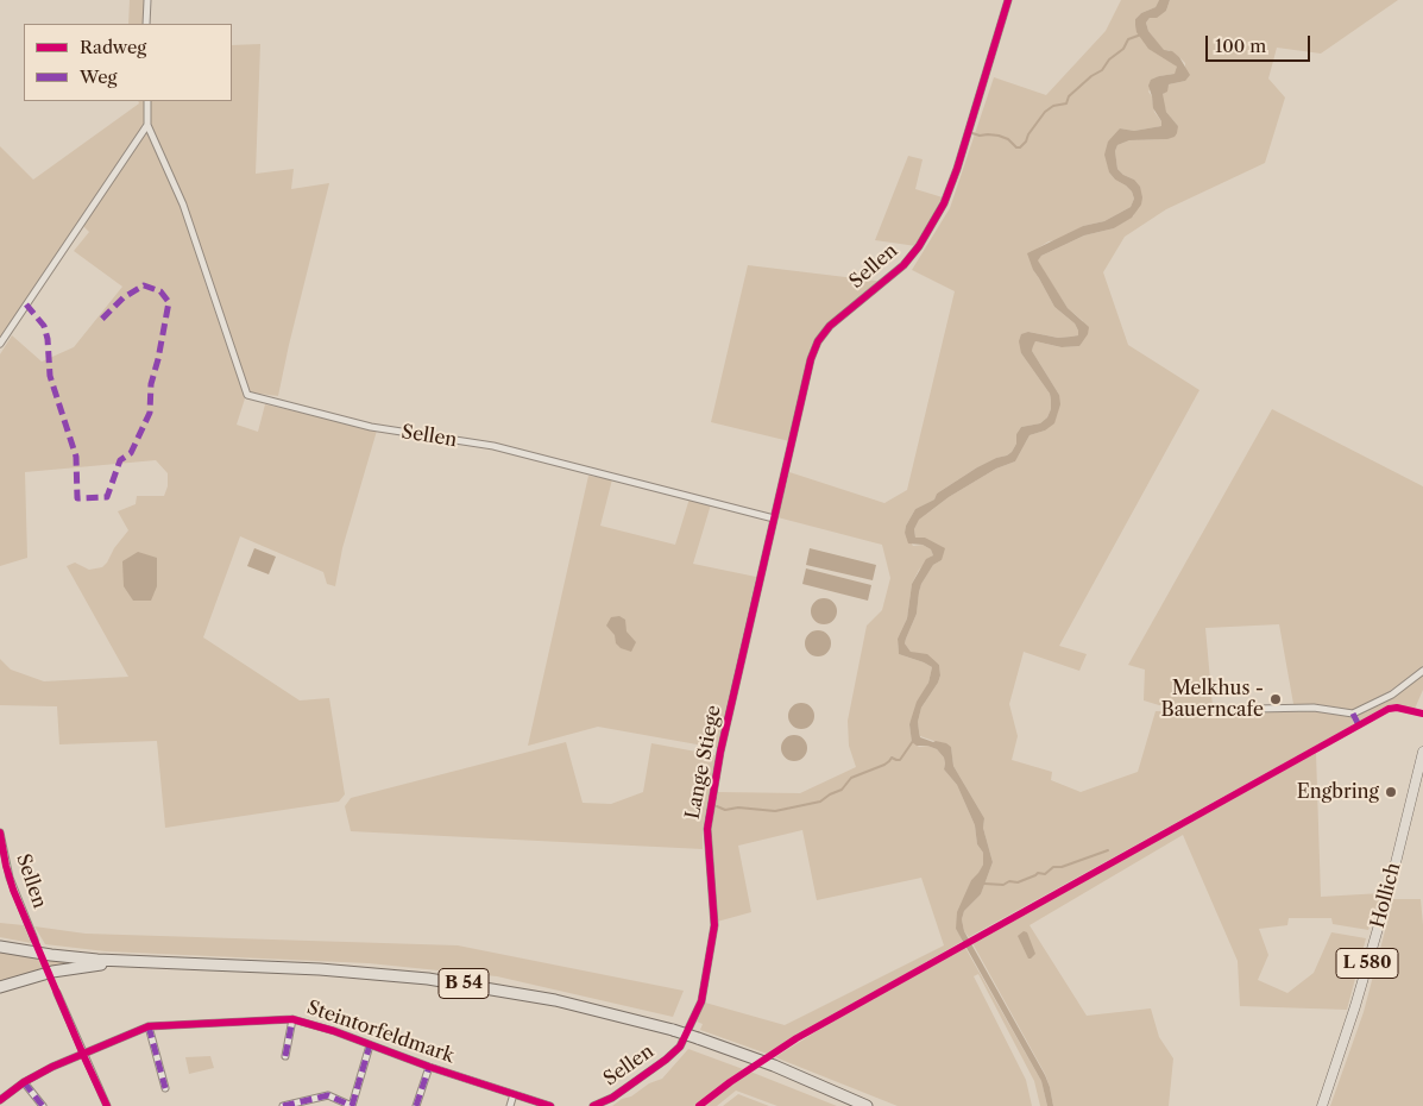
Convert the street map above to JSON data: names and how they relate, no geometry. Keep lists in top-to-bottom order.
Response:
{
  "streets": {
    "highway": ["B 54"],
    "main road": ["Hollich", "L 580"],
    "street": ["Sellen", "Lange Stiege", "Steintorfeldmark"]
  },
  "crossings": [
    ["Sellen", "Lange Stiege"]
  ],
  "places": ["Melkhus - Bauerncafe", "Engbring"],
  "legend": ["Radweg", "Weg"],
  "scale_bar": "100 m"
}
